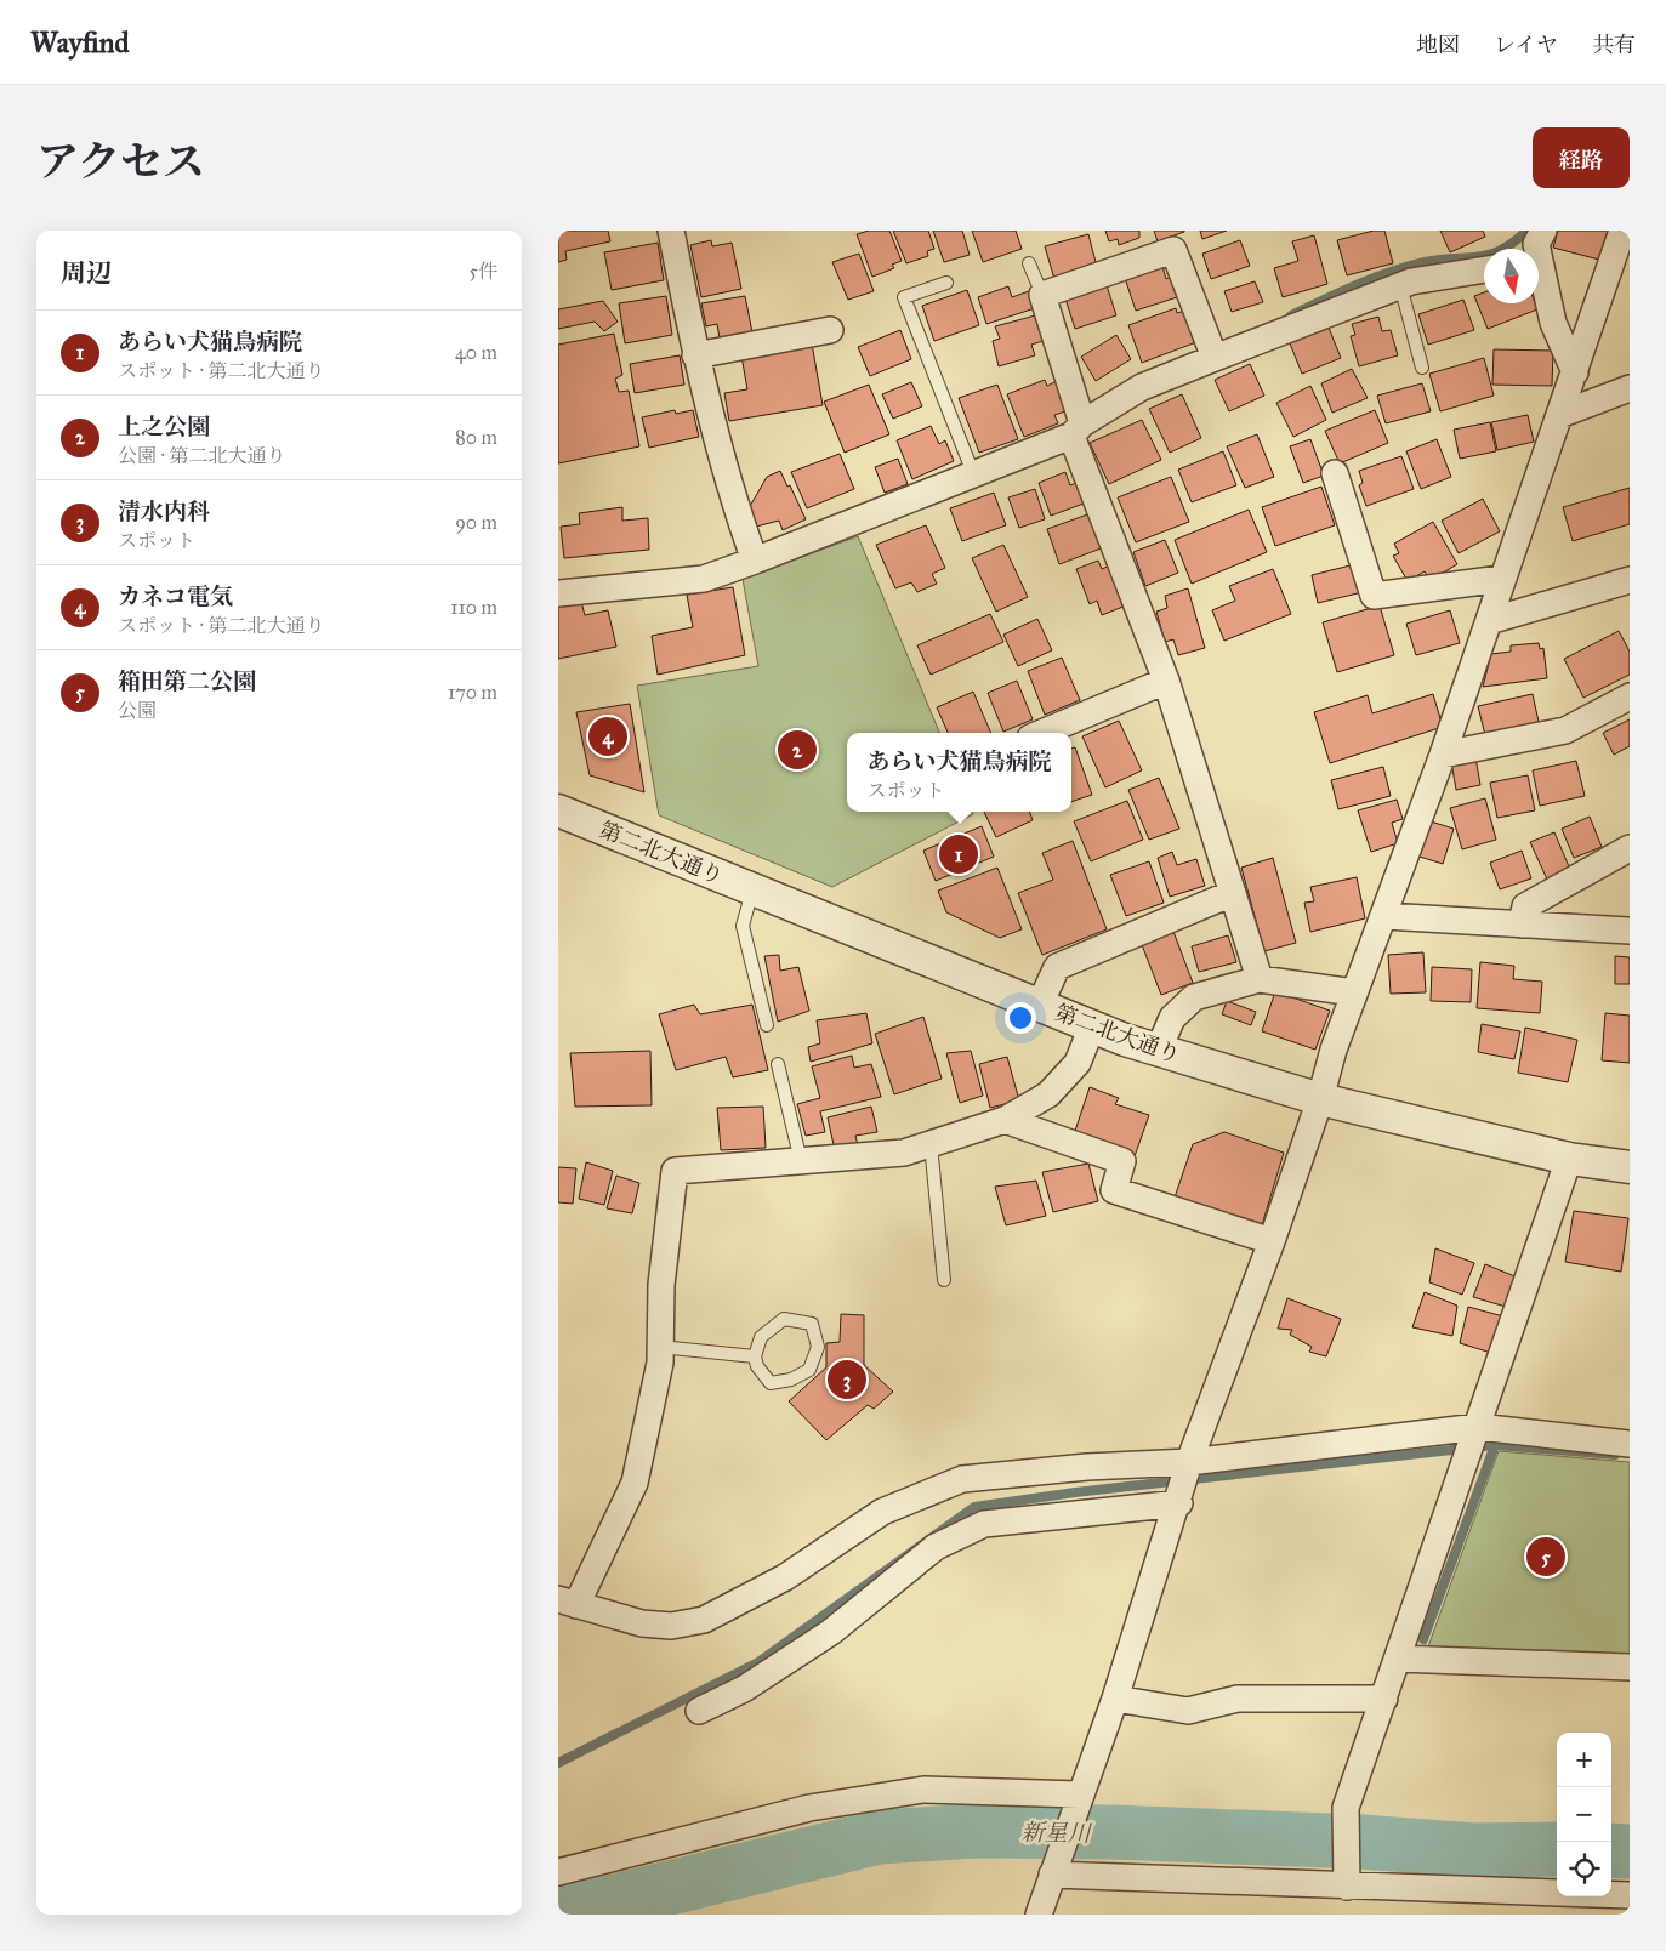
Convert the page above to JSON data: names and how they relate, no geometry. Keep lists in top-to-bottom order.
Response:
{
  "streets": {
    "street": ["第二北大通り"]
  },
  "water": ["新星川"],
  "north": "bottom",
  "page": {
    "header": "Wayfind",
    "nav": ["地図", "レイヤ", "共有"],
    "title": "アクセス",
    "buttons": "経路",
    "heading": ["周辺", "5件"],
    "list": [
      {
        "mark": "1",
        "name": "あらい犬猫鳥病院",
        "note": "スポット · 第二北大通り",
        "value": "40 m"
      },
      {
        "mark": "2",
        "name": "上之公園",
        "note": "公園 · 第二北大通り",
        "value": "80 m"
      },
      {
        "mark": "3",
        "name": "清水内科",
        "note": "スポット",
        "value": "90 m"
      },
      {
        "mark": "4",
        "name": "カネコ電気",
        "note": "スポット · 第二北大通り",
        "value": "110 m"
      },
      {
        "mark": "5",
        "name": "箱田第二公園",
        "note": "公園",
        "value": "170 m"
      }
    ],
    "pins": [
      "4",
      "2",
      "1",
      "3",
      "5"
    ],
    "popup": ["あらい犬猫鳥病院", "スポット"],
    "map_buttons": ["+", "−"]
  }
}
